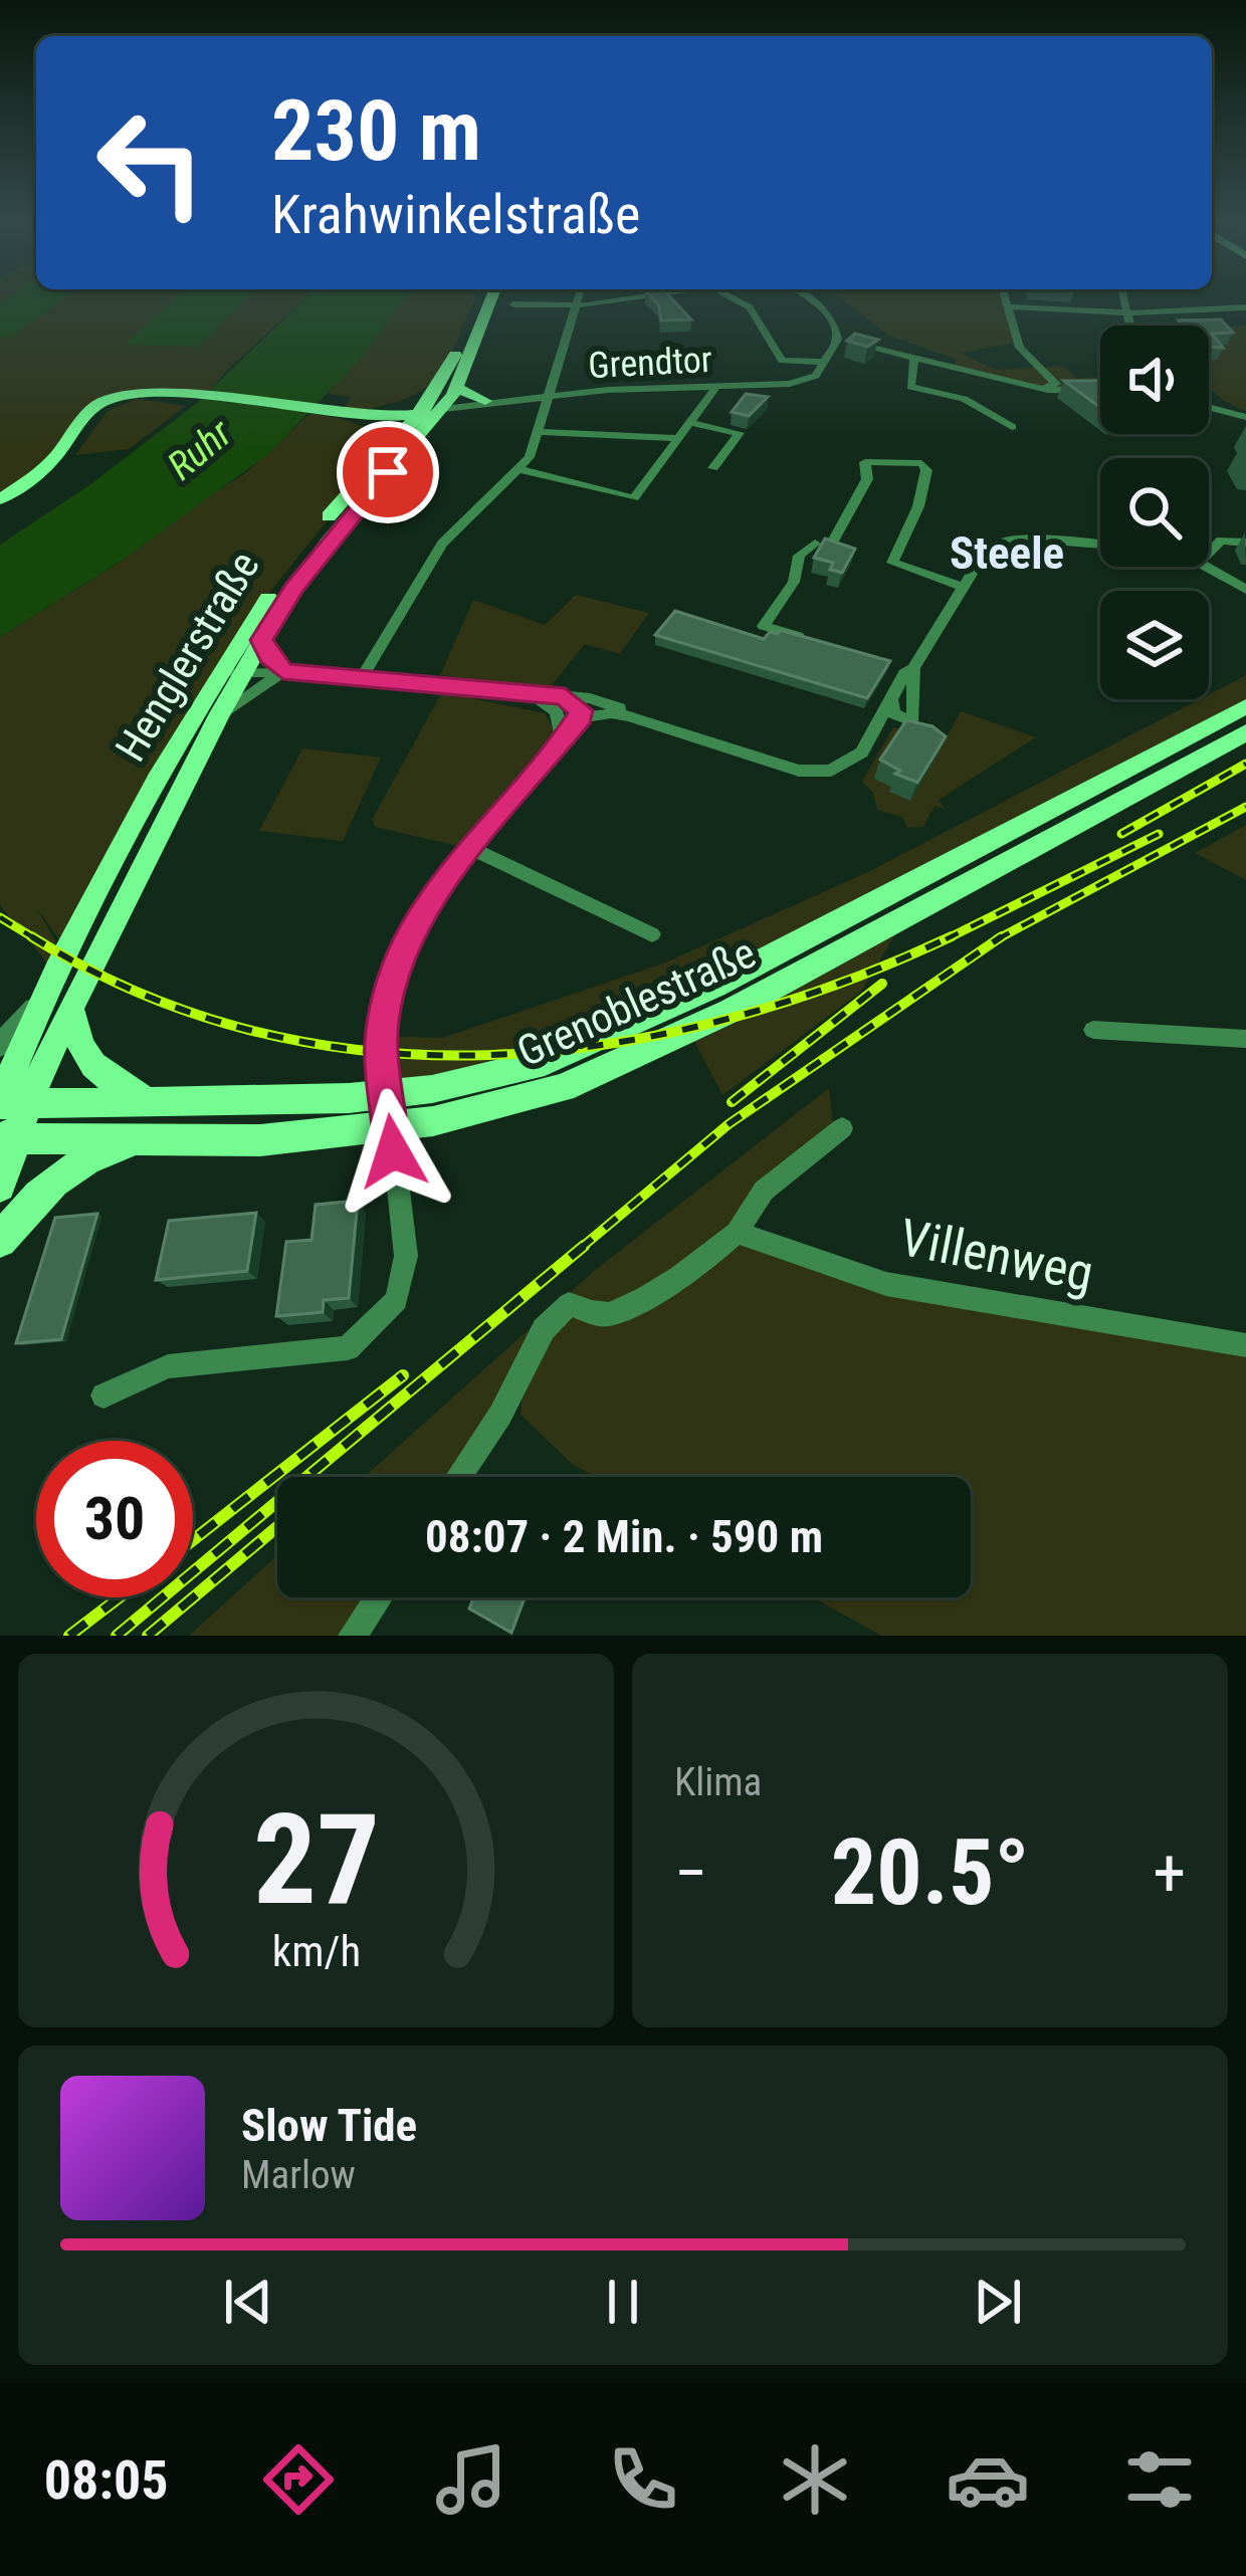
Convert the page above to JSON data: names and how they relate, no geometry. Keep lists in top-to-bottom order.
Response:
{
  "streets": {
    "main road": ["Henglerstraße", "Grenoblestraße"],
    "street": ["Grendtor", "Villenweg"]
  },
  "crossings": [
    ["Grendtor", "Henglerstraße"],
    ["Henglerstraße", "Grenoblestraße"]
  ],
  "districts": ["Steele"],
  "water": ["Ruhr"],
  "page": {
    "turn": ["230 m", "Krahwinkelstraße"],
    "limit": "30",
    "trip": "08:07 · 2 Min. · 590 m",
    "tile": "Klima",
    "heat": ["−", "20.5°", "+"],
    "song": ["Slow Tide", "Marlow"],
    "tabs": "08:05",
    "gauge": ["27", "km/h"]
  }
}
